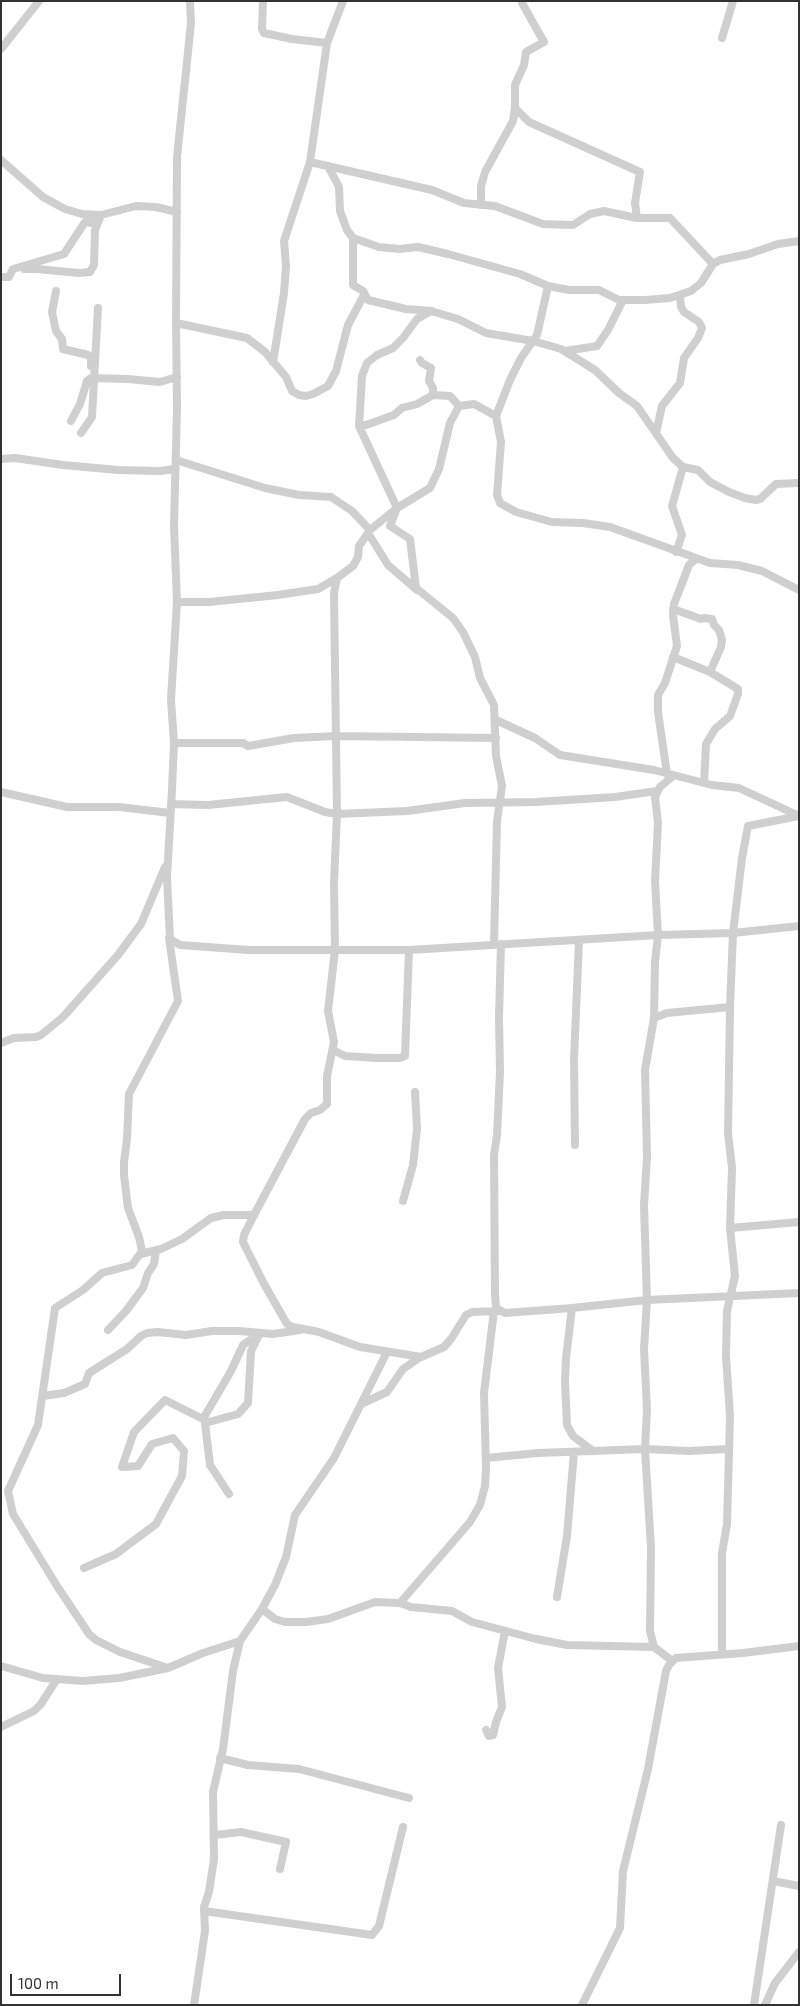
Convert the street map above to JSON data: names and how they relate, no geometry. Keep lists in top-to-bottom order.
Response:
{
  "scale_bar": "100 m"
}
